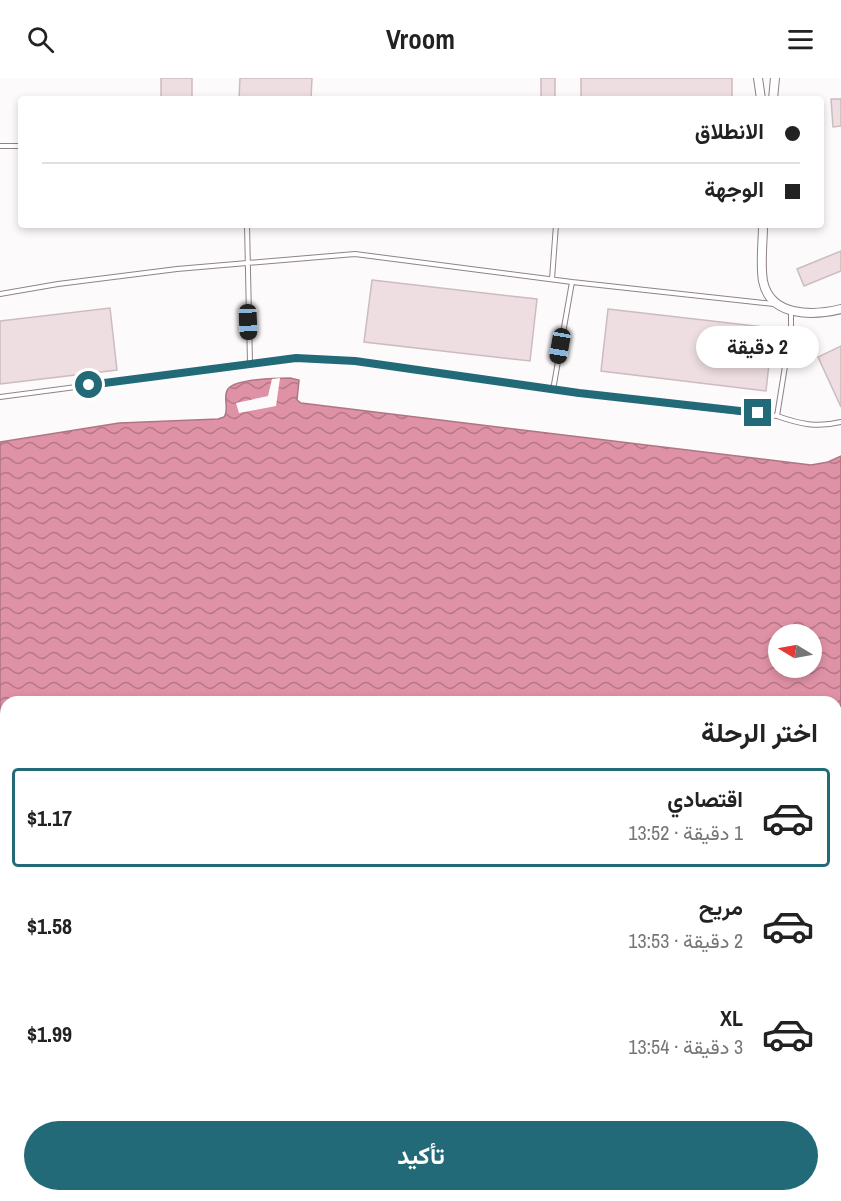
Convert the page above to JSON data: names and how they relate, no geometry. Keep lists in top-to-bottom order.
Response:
{
  "north": "left",
  "page": {
    "header": "Vroom",
    "banner": ["الانطلاق", "الوجهة"],
    "bubble": "2 دقيقة",
    "heading": "اختر الرحلة",
    "list": [
      {
        "name": "اقتصادي",
        "note": "1 دقيقة · 13:52",
        "value": "$1.17"
      },
      {
        "name": "مريح",
        "note": "2 دقيقة · 13:53",
        "value": "$1.58"
      },
      {
        "name": "XL",
        "note": "3 دقيقة · 13:54",
        "value": "$1.99"
      }
    ],
    "buttons": "تأكيد"
  }
}
